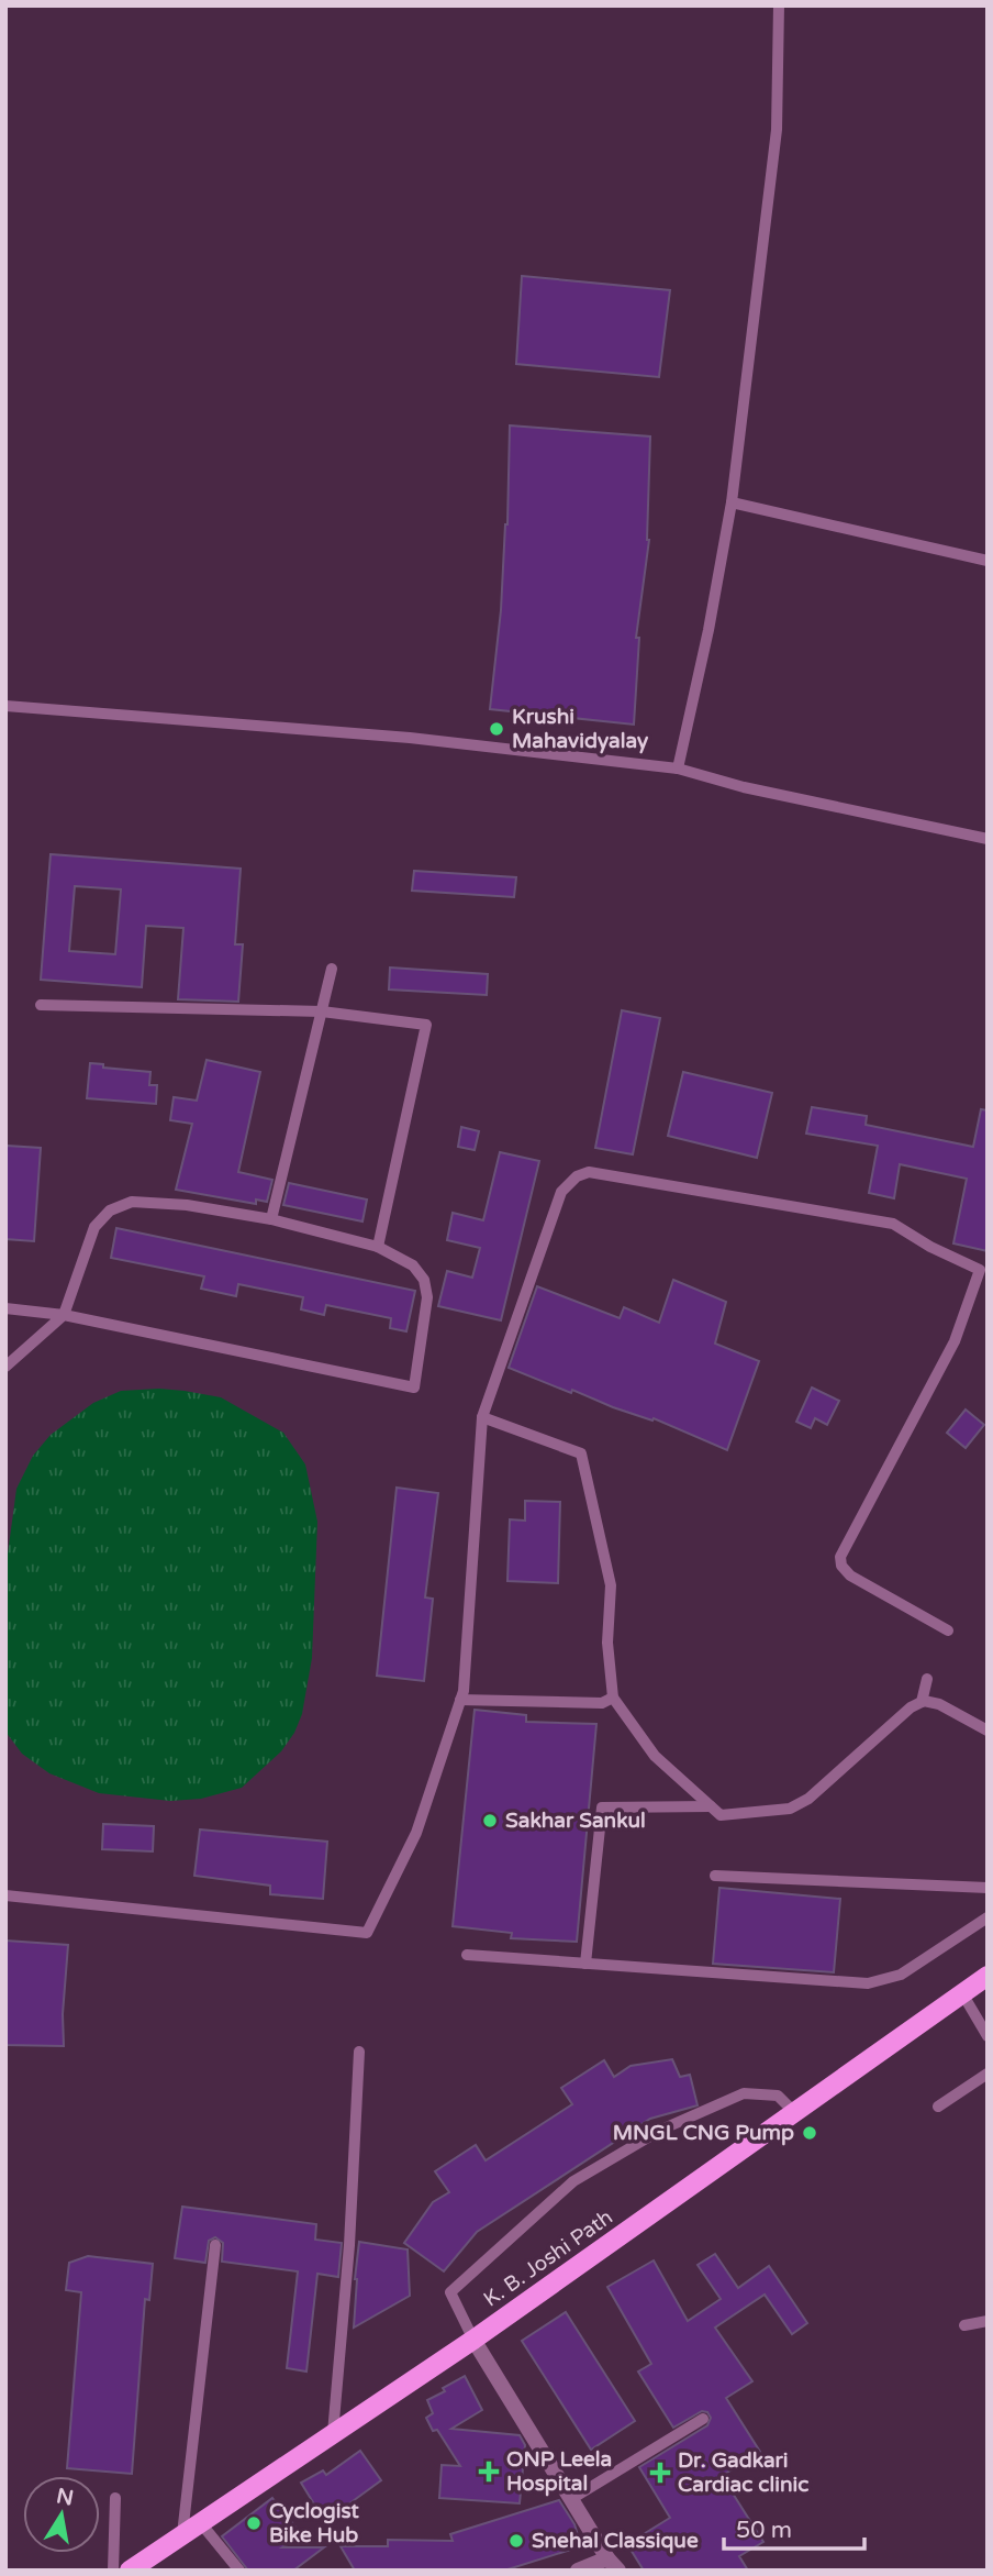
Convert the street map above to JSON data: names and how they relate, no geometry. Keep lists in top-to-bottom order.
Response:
{
  "streets": {
    "main road": ["K. B. Joshi Path"]
  },
  "places": {
    "other": [
      "Krushi Mahavidyalay",
      "Sakhar Sankul",
      "MNGL CNG Pump",
      "Cyclogist Bike Hub",
      "Snehal Classique"
    ],
    "health": ["ONP Leela Hospital", "Dr. Gadkari Cardiac clinic"]
  },
  "scale_bar": "50 m",
  "north": "top"
}
